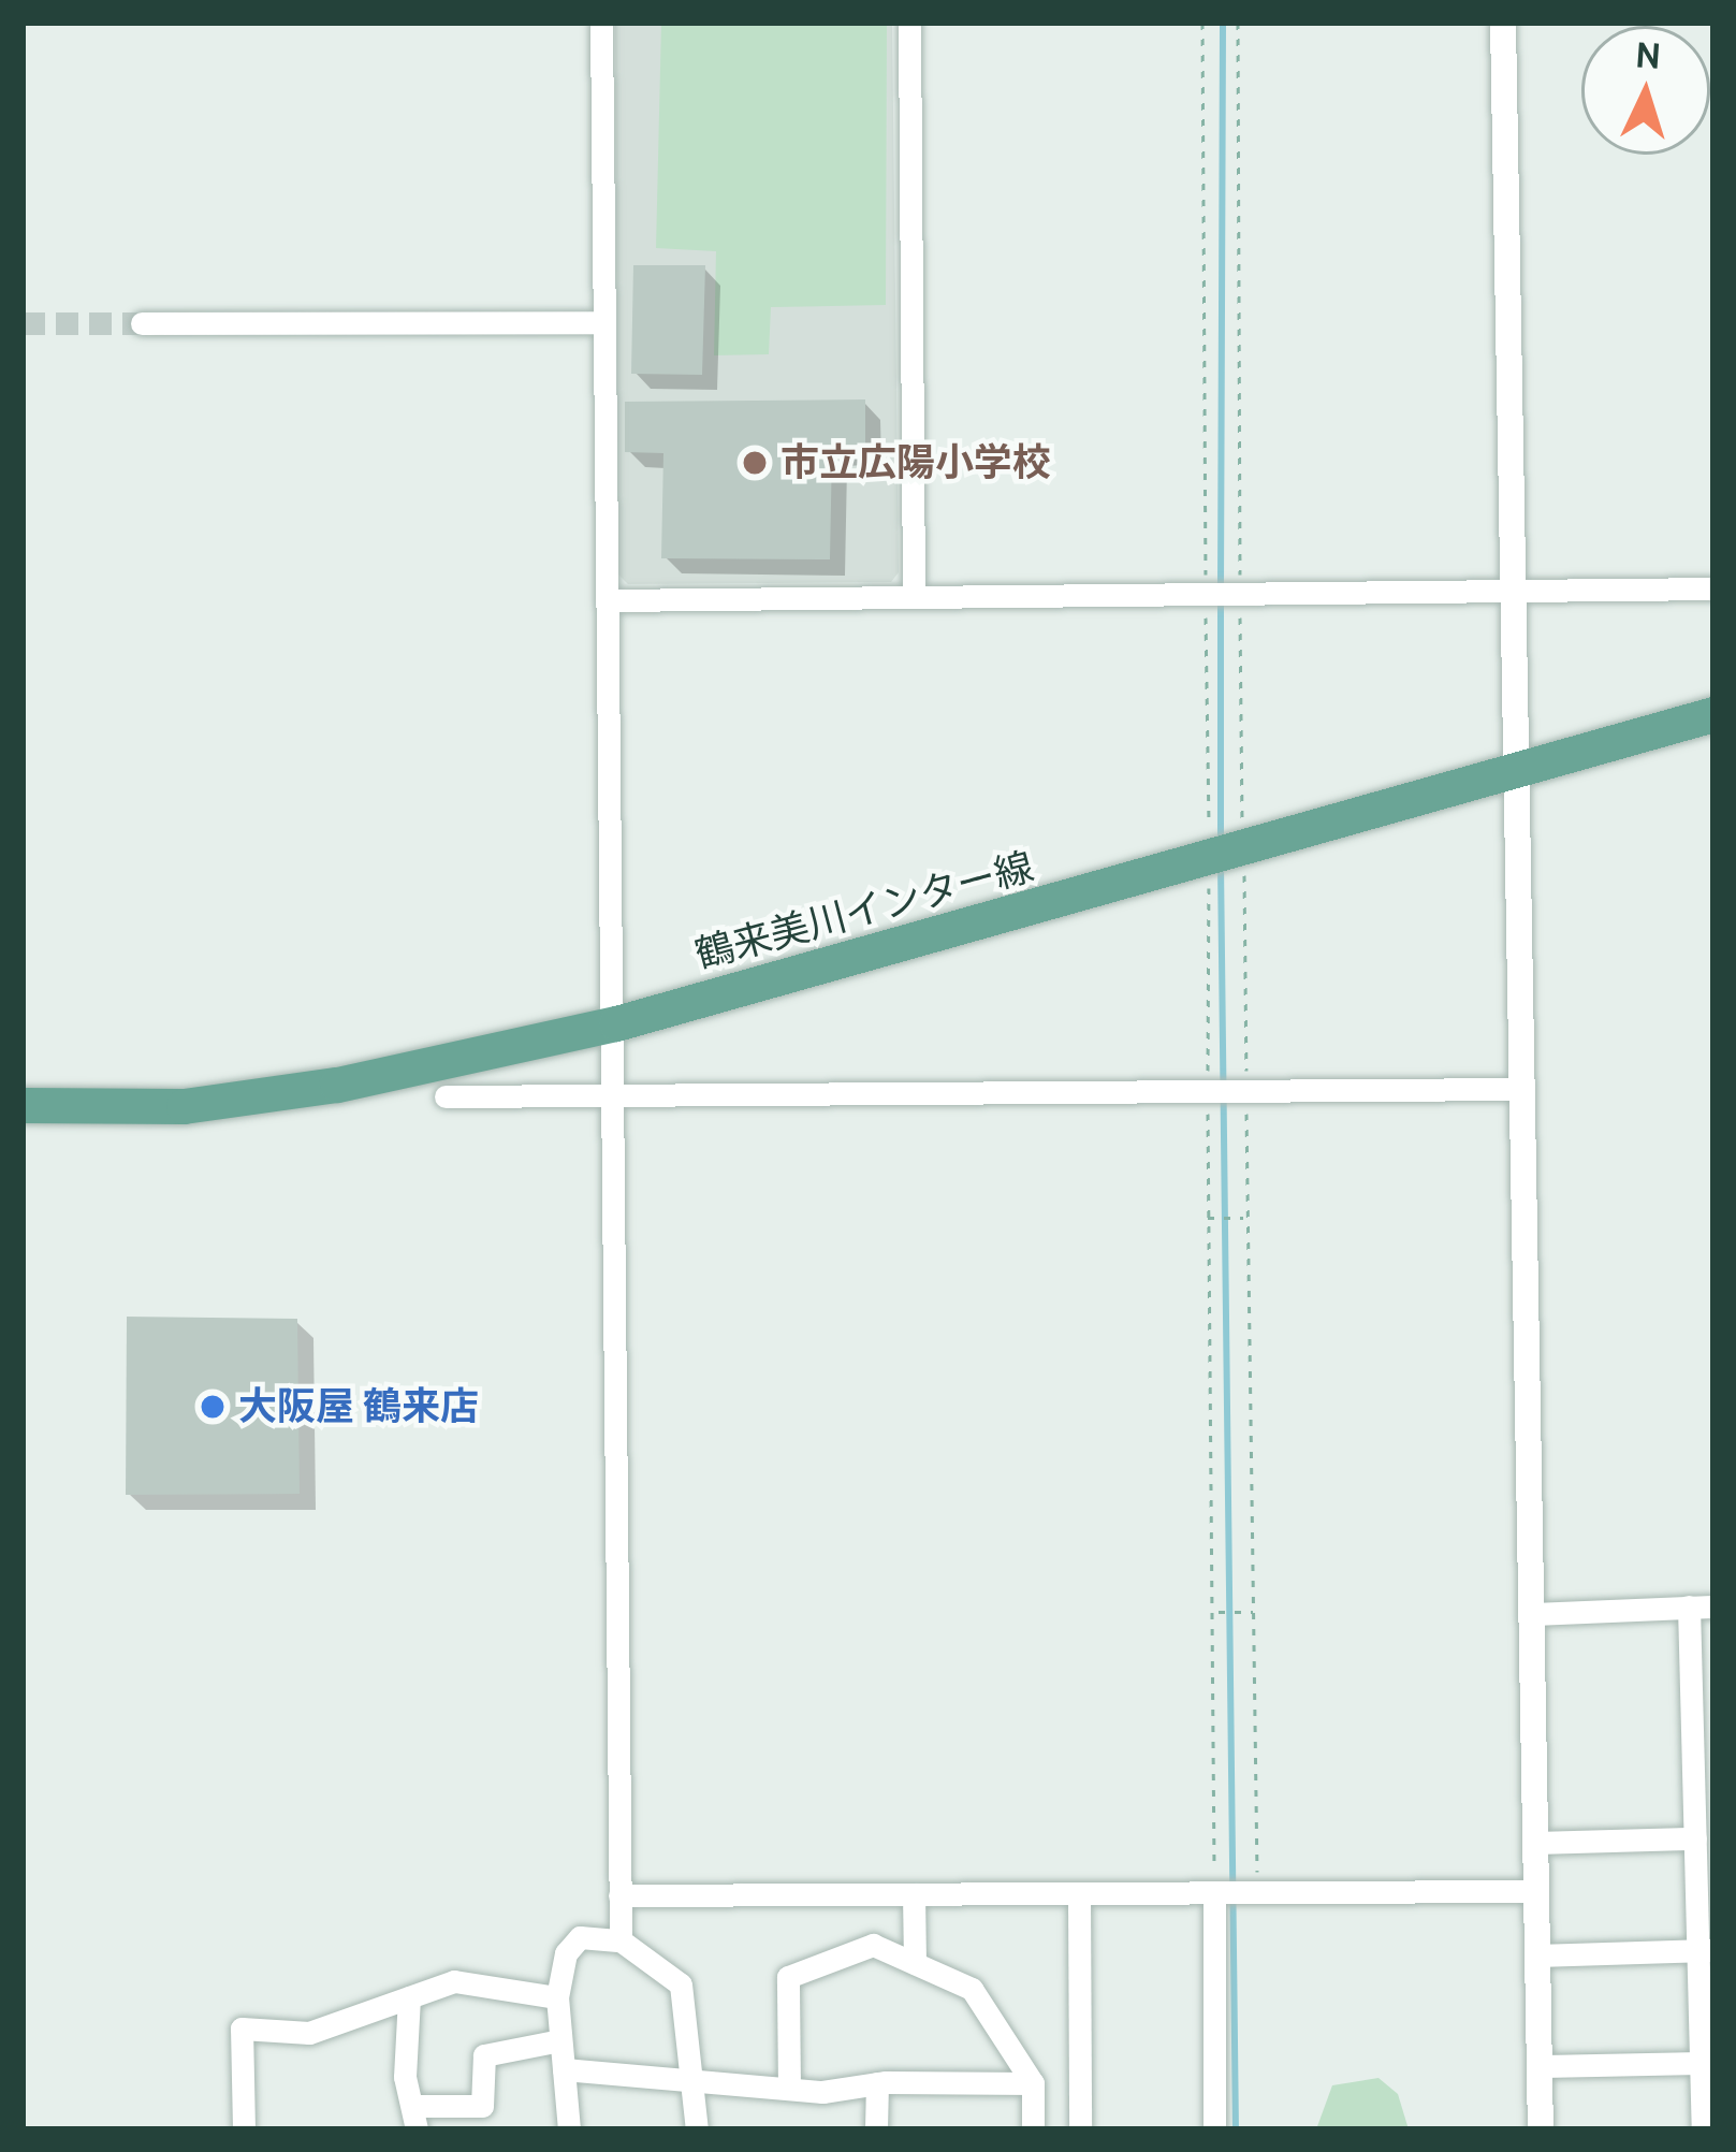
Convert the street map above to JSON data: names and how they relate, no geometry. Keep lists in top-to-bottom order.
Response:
{
  "streets": {
    "main road": ["鶴来美川インター線"]
  },
  "places": ["市立広陽小学校", "大阪屋 鶴来店"],
  "north": "top"
}
